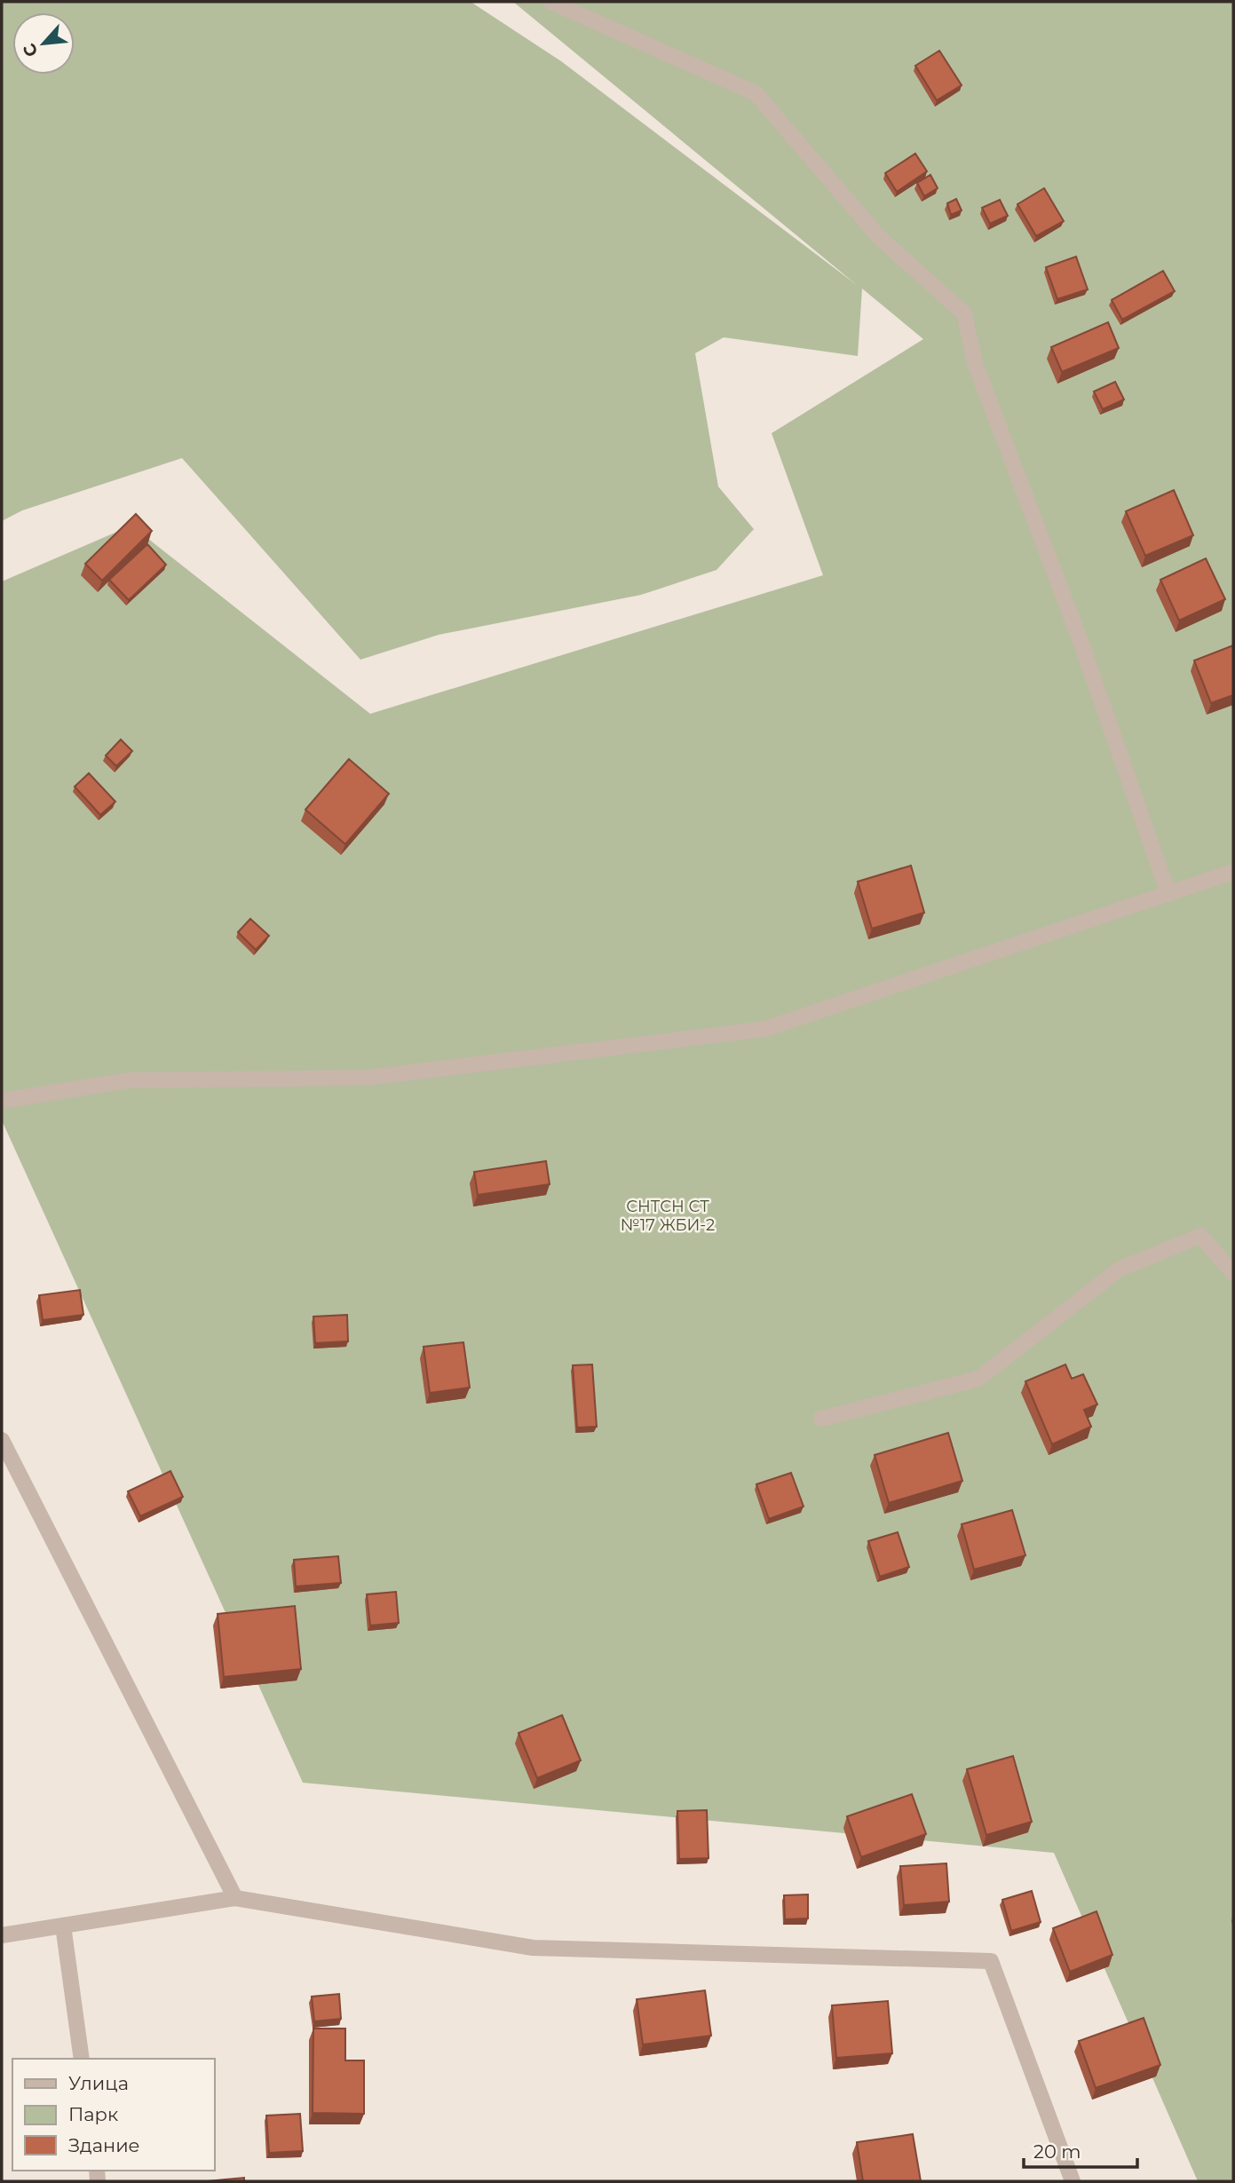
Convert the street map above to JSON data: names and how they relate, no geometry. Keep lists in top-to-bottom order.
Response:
{
  "parks": ["СНТСН СТ №17 ЖБИ-2"],
  "legend": ["Улица", "Парк", "Здание"],
  "scale_bar": "20 m",
  "north": "bottom left"
}
